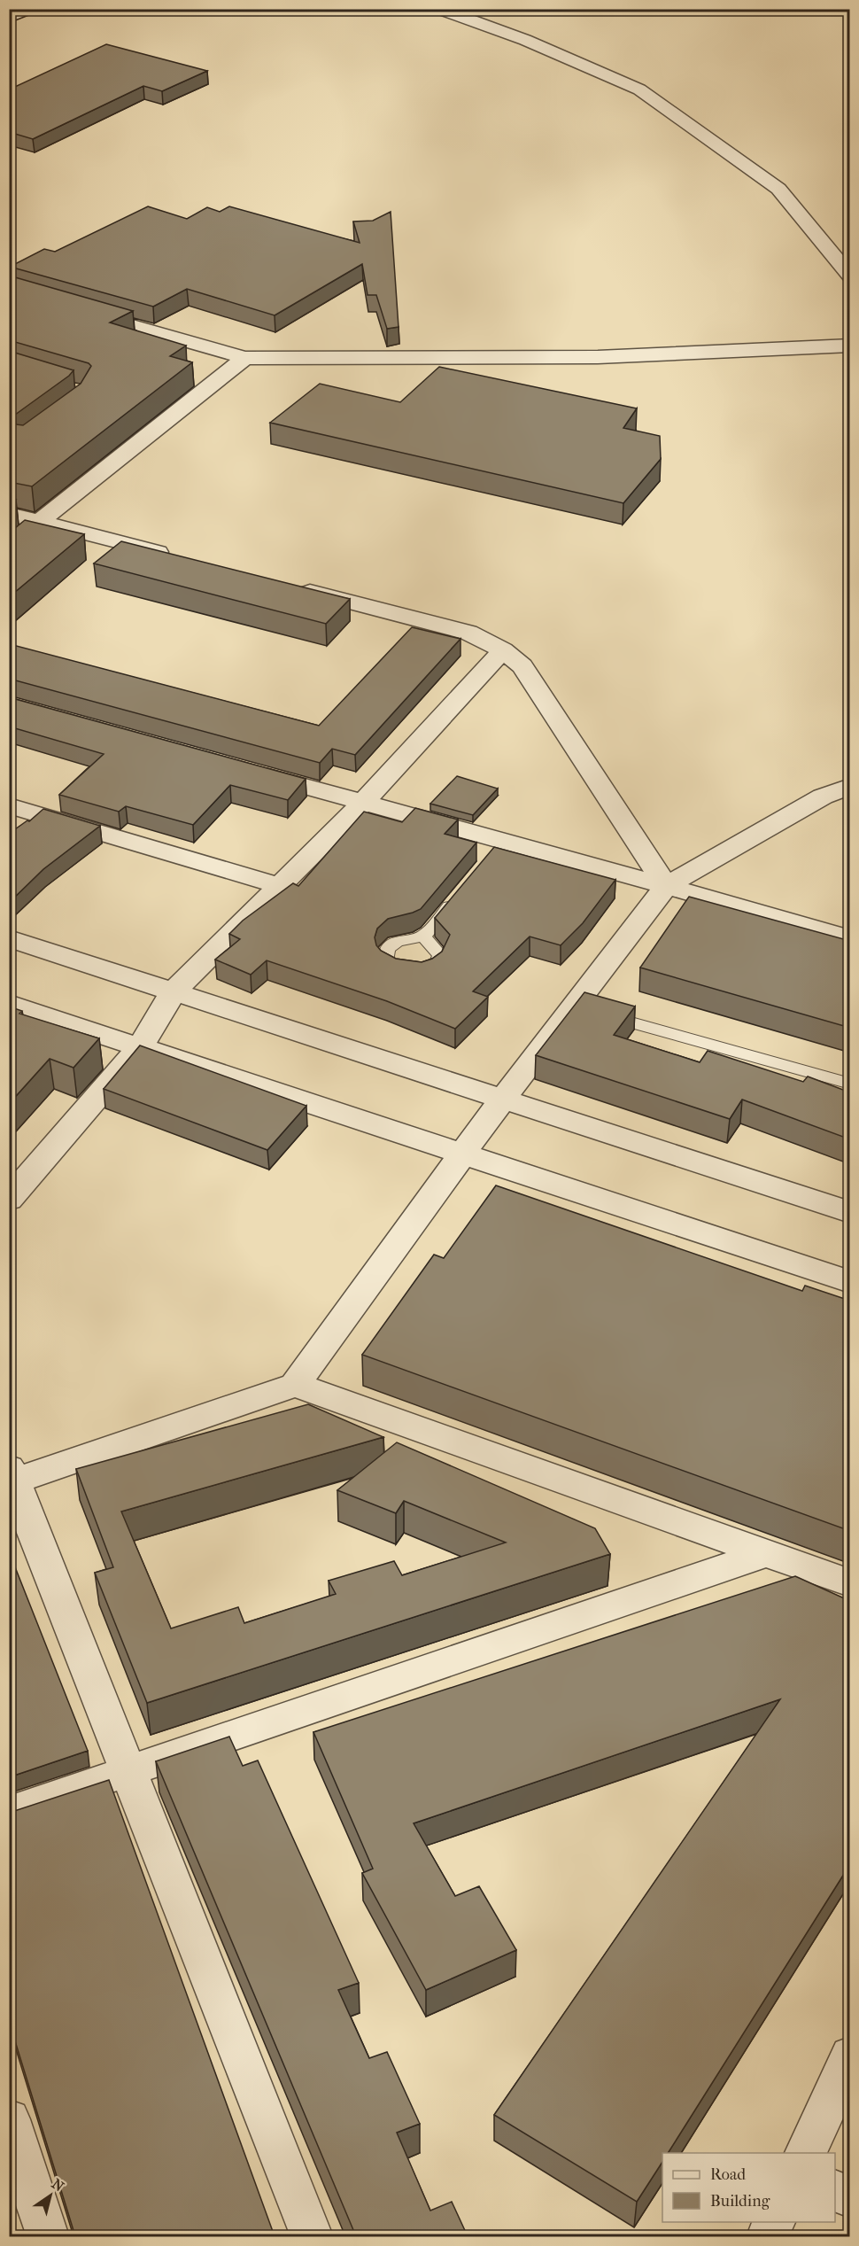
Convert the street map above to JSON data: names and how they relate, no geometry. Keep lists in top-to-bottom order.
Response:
{
  "legend": ["Road", "Building"],
  "north": "top right"
}
